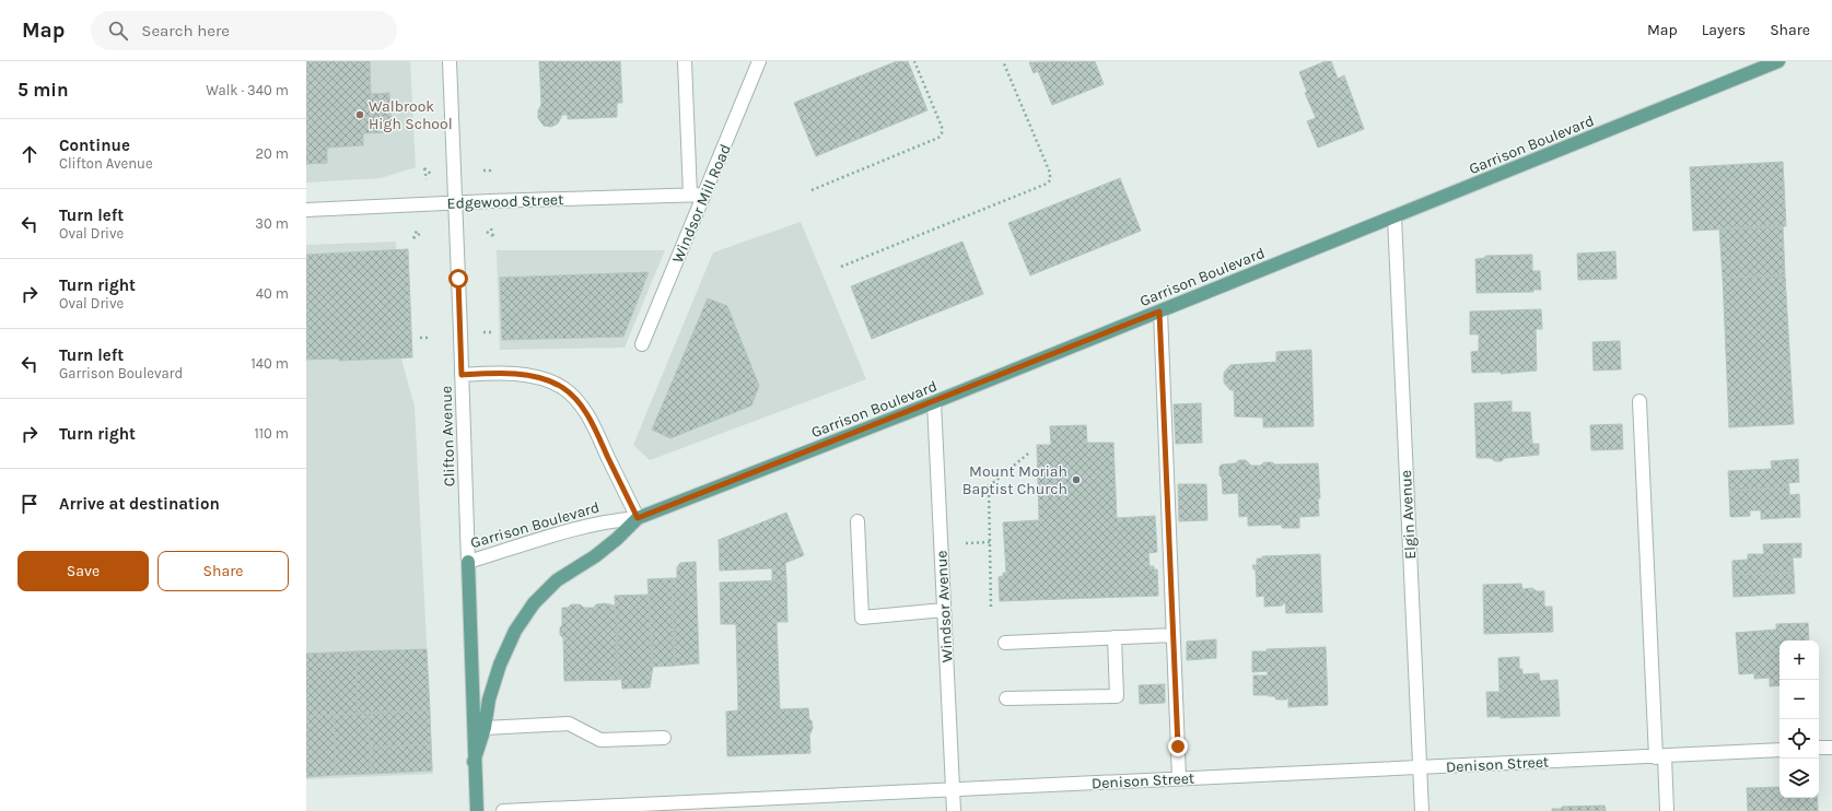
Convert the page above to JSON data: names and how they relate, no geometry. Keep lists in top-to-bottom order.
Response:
{
  "streets": {
    "main road": ["Garrison Boulevard", "Clifton Avenue"],
    "street": [
      "Edgewood Street",
      "Windsor Mill Road",
      "Elgin Avenue",
      "Windsor Avenue",
      "Denison Street"
    ]
  },
  "crossings": [
    ["Garrison Boulevard", "Clifton Avenue"],
    ["Garrison Boulevard", "Elgin Avenue"],
    ["Garrison Boulevard", "Windsor Avenue"],
    ["Edgewood Street", "Windsor Mill Road"],
    ["Edgewood Street", "Clifton Avenue"],
    ["Elgin Avenue", "Denison Street"],
    ["Windsor Avenue", "Denison Street"]
  ],
  "places": ["Walbrook High School", "Mount Moriah Baptist Church"],
  "page": {
    "header": "Map",
    "search": "Search here",
    "nav": ["Map", "Layers", "Share"],
    "heading": ["5 min", "Walk · 340 m"],
    "list": [
      ["Continue", "Clifton Avenue", "20 m"],
      ["Turn left", "Oval Drive", "30 m"],
      ["Turn right", "Oval Drive", "40 m"],
      ["Turn left", "Garrison Boulevard", "140 m"],
      ["Turn right", "110 m"],
      "Arrive at destination"
    ],
    "buttons": ["Save", "Share"],
    "map_buttons": ["+", "−"]
  }
}
